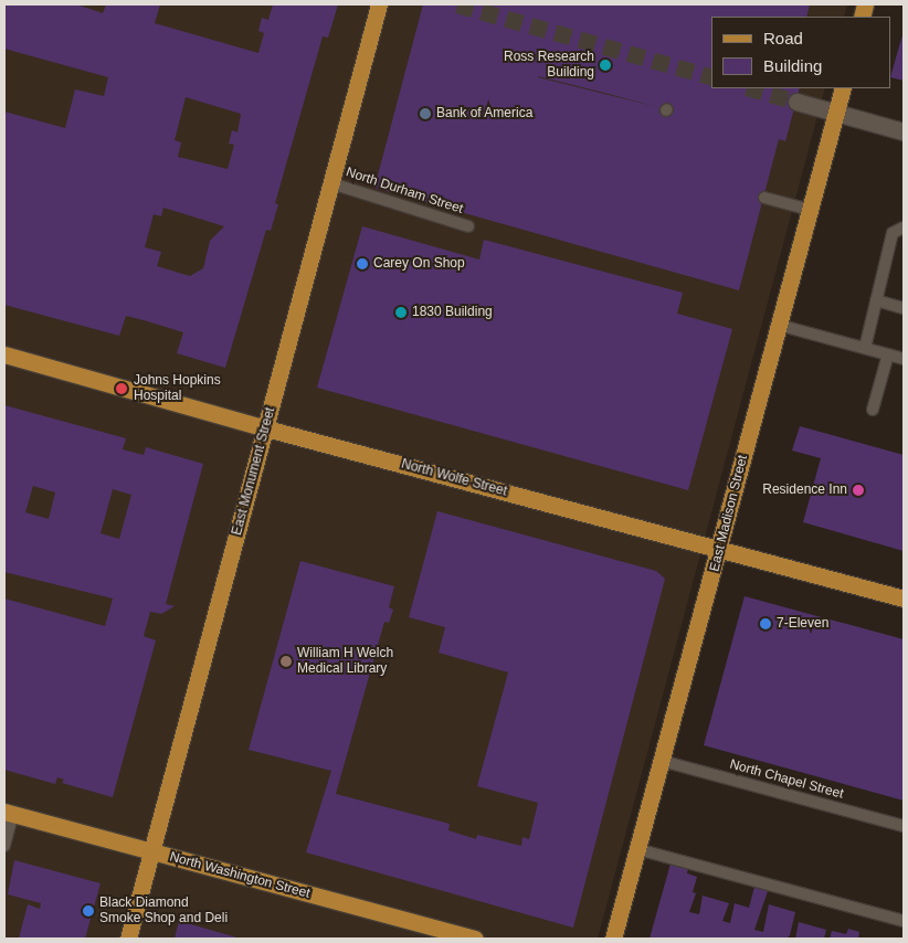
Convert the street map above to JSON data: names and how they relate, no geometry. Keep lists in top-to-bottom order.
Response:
{
  "streets": {
    "main road": [
      "East Monument Street",
      "North Wolfe Street",
      "East Madison Street",
      "North Washington Street"
    ],
    "lane": ["North Durham Street", "North Chapel Street"]
  },
  "crossings": [
    ["North Durham Street", "East Monument Street"],
    ["East Monument Street", "North Wolfe Street"],
    ["East Monument Street", "North Washington Street"],
    ["North Wolfe Street", "East Madison Street"],
    ["East Madison Street", "North Chapel Street"]
  ],
  "places": [
    "Ross Research Building",
    "Bank of America",
    "Carey On Shop",
    "1830 Building",
    "Johns Hopkins Hospital",
    "Residence Inn",
    "7-Eleven",
    "William H Welch Medical Library",
    "Black Diamond Smoke Shop and Deli"
  ],
  "legend": ["Road", "Building"]
}
